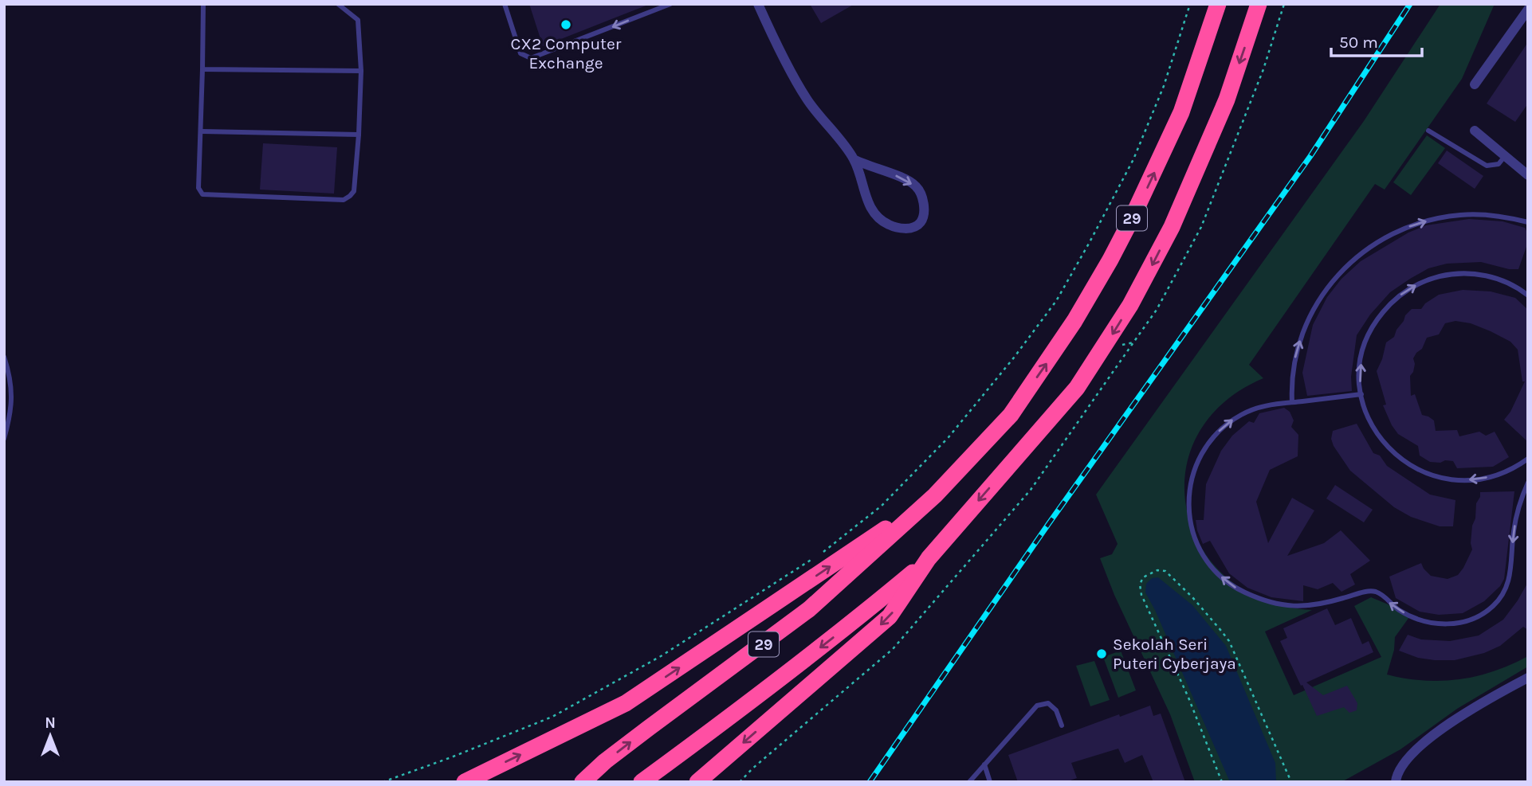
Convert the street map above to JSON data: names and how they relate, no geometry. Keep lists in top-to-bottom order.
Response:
{
  "streets": {
    "highway": ["29"]
  },
  "places": ["CX2 Computer Exchange", "Sekolah Seri Puteri Cyberjaya"],
  "scale_bar": "50 m",
  "north": "top"
}
